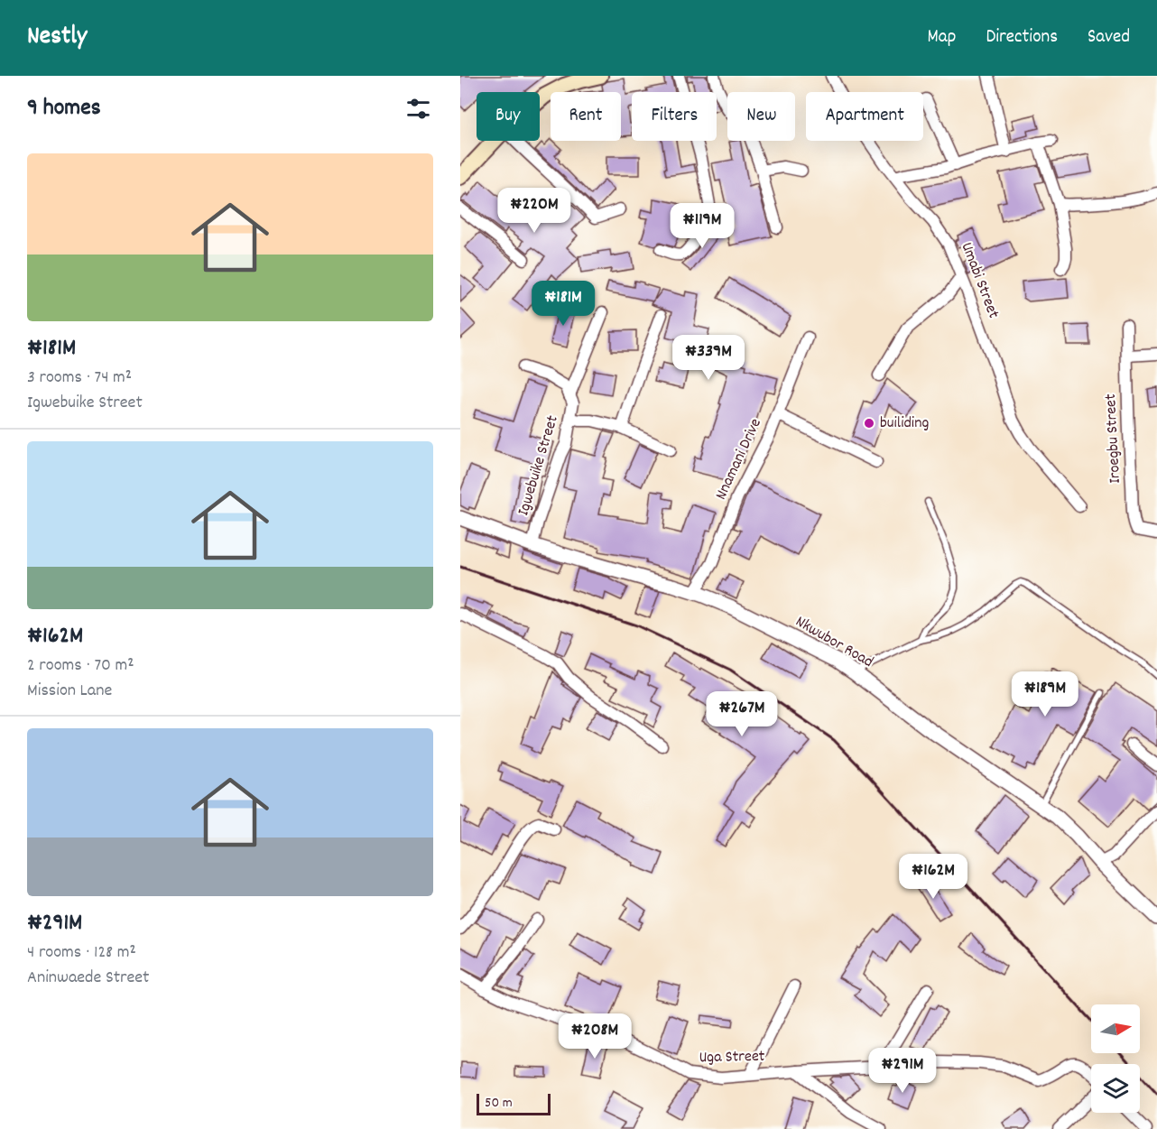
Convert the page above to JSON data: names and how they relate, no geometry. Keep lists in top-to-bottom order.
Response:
{
  "streets": {
    "street": [
      "Umabi Street",
      "Iroegbu Street",
      "Nnamani Drive",
      "Igwebuike Street",
      "Nkwubor Road",
      "Uga Street"
    ]
  },
  "crossings": [
    ["Nnamani Drive", "Nkwubor Road"],
    ["Igwebuike Street", "Nkwubor Road"]
  ],
  "places": ["builiding"],
  "scale_bar": "50 m",
  "north": "right",
  "page": {
    "header": "Nestly",
    "nav": ["Map", "Directions", "Saved"],
    "heading": "9 homes",
    "chip": [
      "Buy",
      "Rent",
      "Filters",
      "New",
      "Apartment"
    ],
    "list": [
      {
        "name": "₦181M",
        "note": "3 rooms · 74 m² · Igwebuike Street"
      },
      {
        "name": "₦162M",
        "note": "2 rooms · 70 m² · Mission Lane"
      },
      {
        "name": "₦291M",
        "note": "4 rooms · 128 m² · Aninwaede Street"
      }
    ],
    "price": [
      "₦220M",
      "₦119M",
      "₦181M",
      "₦339M",
      "₦189M",
      "₦267M",
      "₦162M",
      "₦208M",
      "₦291M"
    ],
    "scale": "50 m"
  }
}
